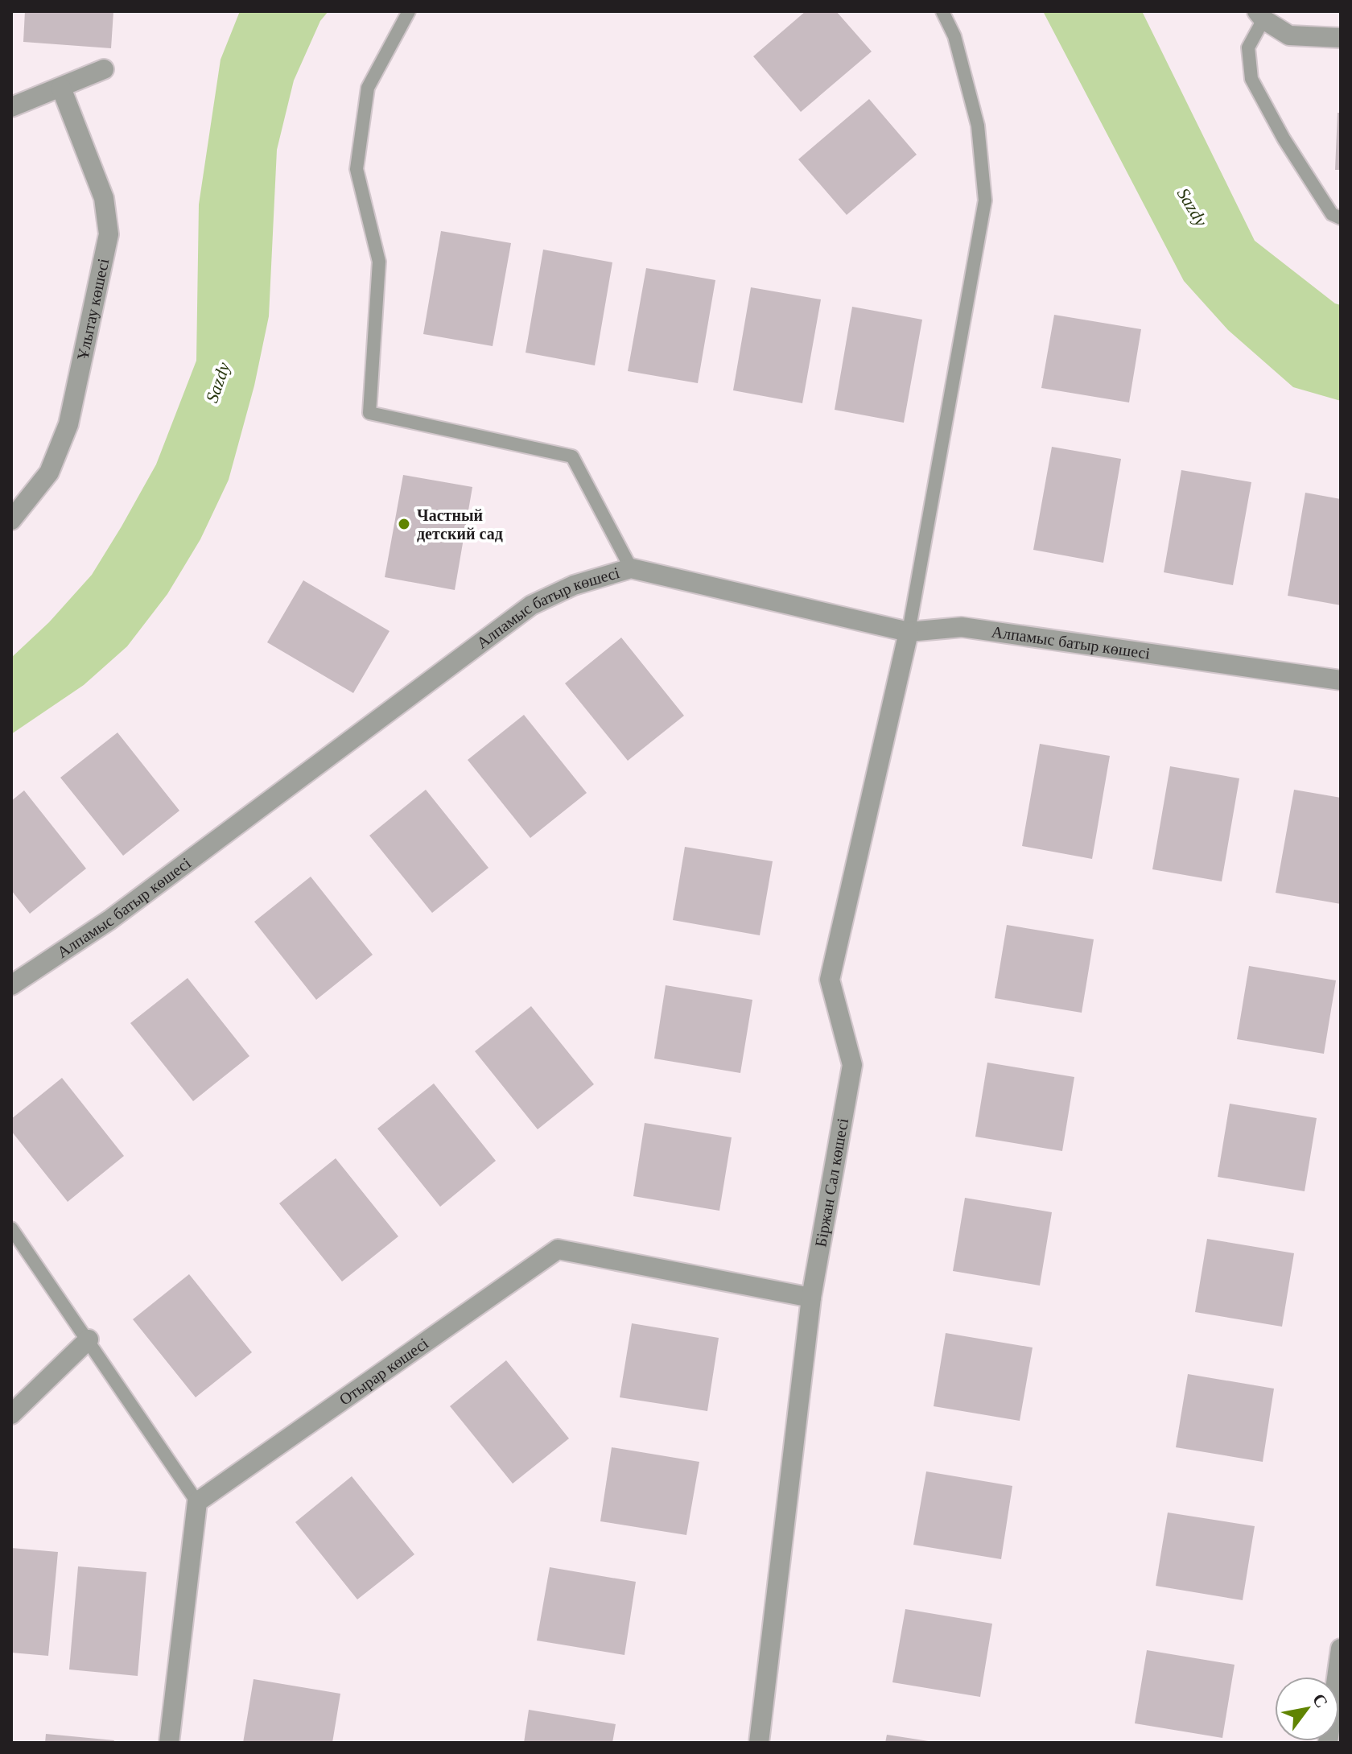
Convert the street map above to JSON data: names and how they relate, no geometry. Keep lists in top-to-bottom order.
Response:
{
  "streets": {
    "street": [
      "Ұлытау көшесі",
      "Алпамыс батыр көшесі",
      "Біржан Сал көшесі",
      "Отырар көшесі"
    ]
  },
  "crossings": [
    ["Алпамыс батыр көшесі", "Біржан Сал көшесі"],
    ["Біржан Сал көшесі", "Отырар көшесі"]
  ],
  "water": ["Sazdy"],
  "places": ["Частный детский сад"],
  "north": "top right"
}
